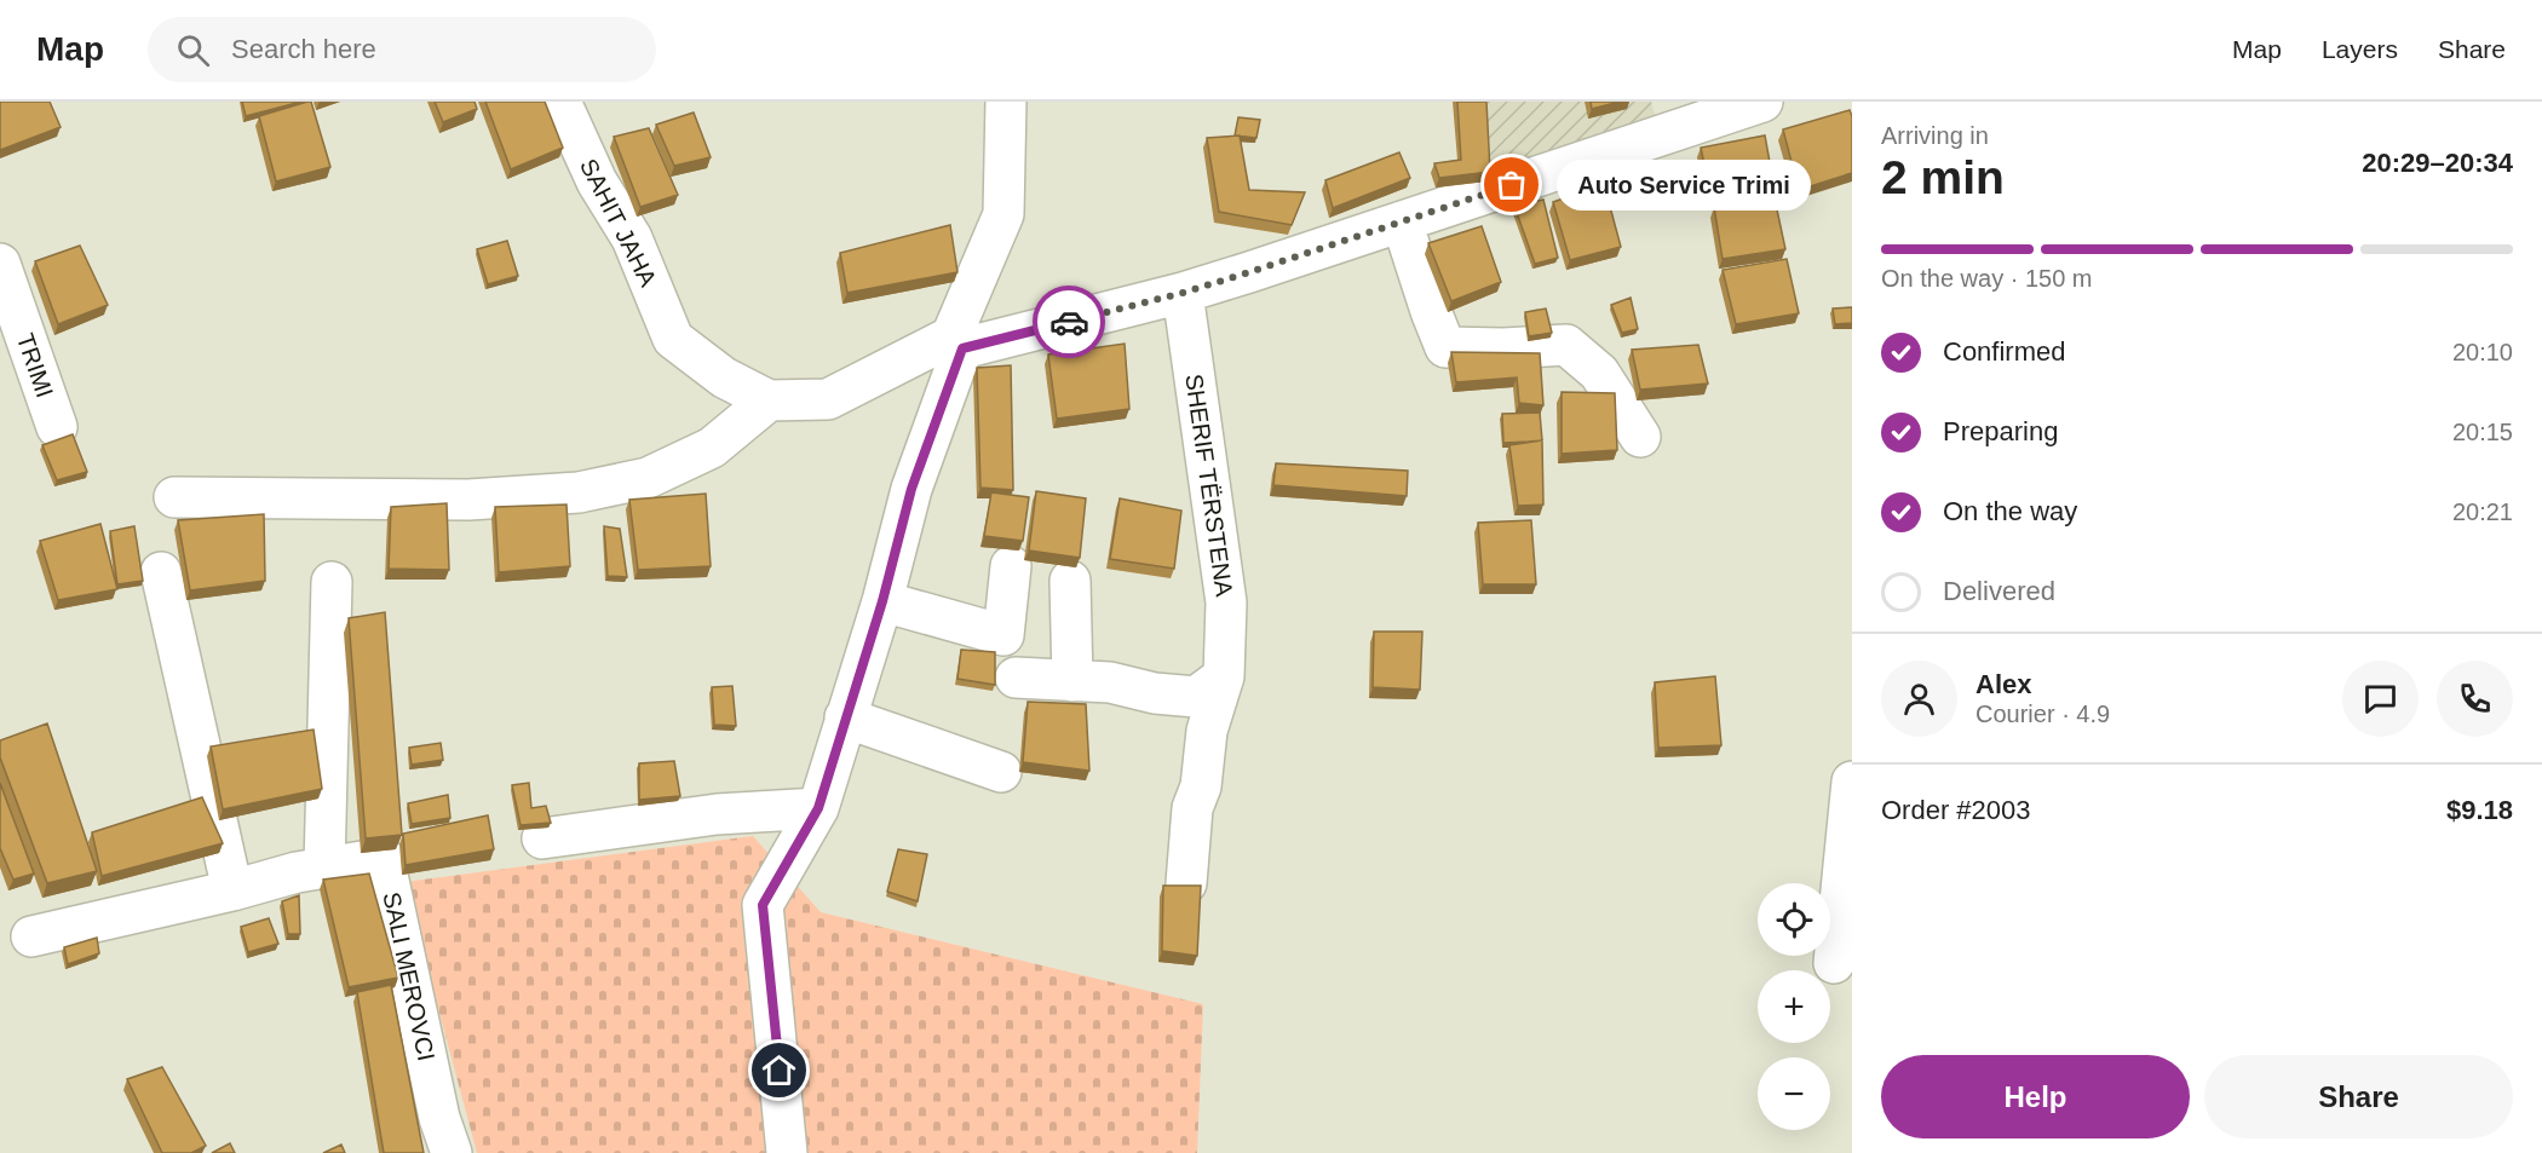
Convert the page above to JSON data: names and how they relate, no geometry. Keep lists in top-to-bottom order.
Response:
{
  "streets": {
    "street": [
      "SAHIT JAHA",
      "TRIMI",
      "SHERIF TËRSTENA",
      "SALI MEROVCI"
    ]
  },
  "places": ["Auto Service Trimi"],
  "page": {
    "header": "Map",
    "search": "Search here",
    "nav": ["Map", "Layers", "Share"],
    "heading": ["2 min", "Arriving in", "20:29–20:34"],
    "panel": [
      "Alex",
      "Courier · 4.9",
      "Order #2003",
      "$9.18"
    ],
    "bubble": "Auto Service Trimi",
    "bar": "On the way · 150 m",
    "list": [
      ["Confirmed", "20:10"],
      ["Preparing", "20:15"],
      ["On the way", "20:21"],
      "Delivered"
    ],
    "map_buttons": ["+", "−"],
    "buttons": ["Help", "Share"]
  }
}
